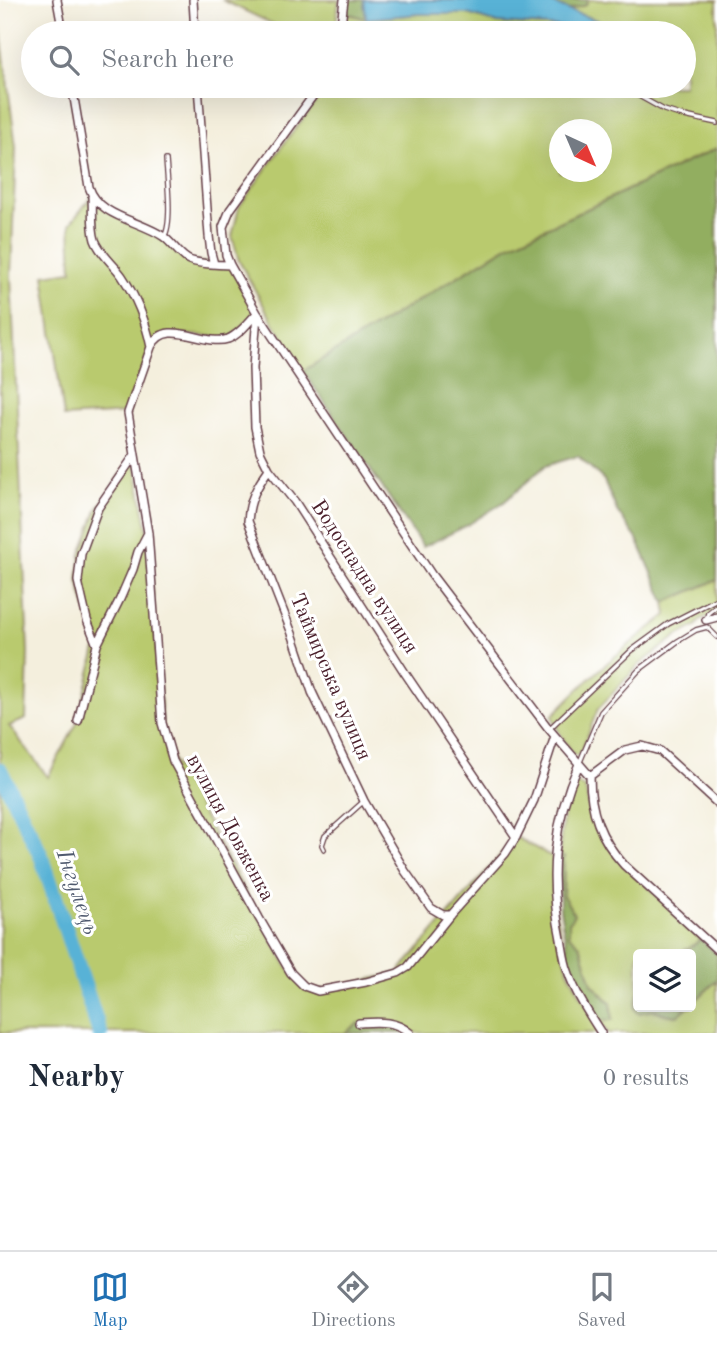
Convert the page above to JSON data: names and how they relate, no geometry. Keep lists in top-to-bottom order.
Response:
{
  "streets": {
    "street": ["Водоспадна вулиця", "Таймирська вулиця", "вулиця Довженка"]
  },
  "crossings": [
    ["Водоспадна вулиця", "Таймирська вулиця"],
    ["Таймирська вулиця", "вулиця Довженка"]
  ],
  "water": ["Інгулець"],
  "north": "bottom right",
  "page": {
    "search": "Search here",
    "heading": ["Nearby", "0 results"],
    "nav": ["Map", "Directions", "Saved"]
  }
}
